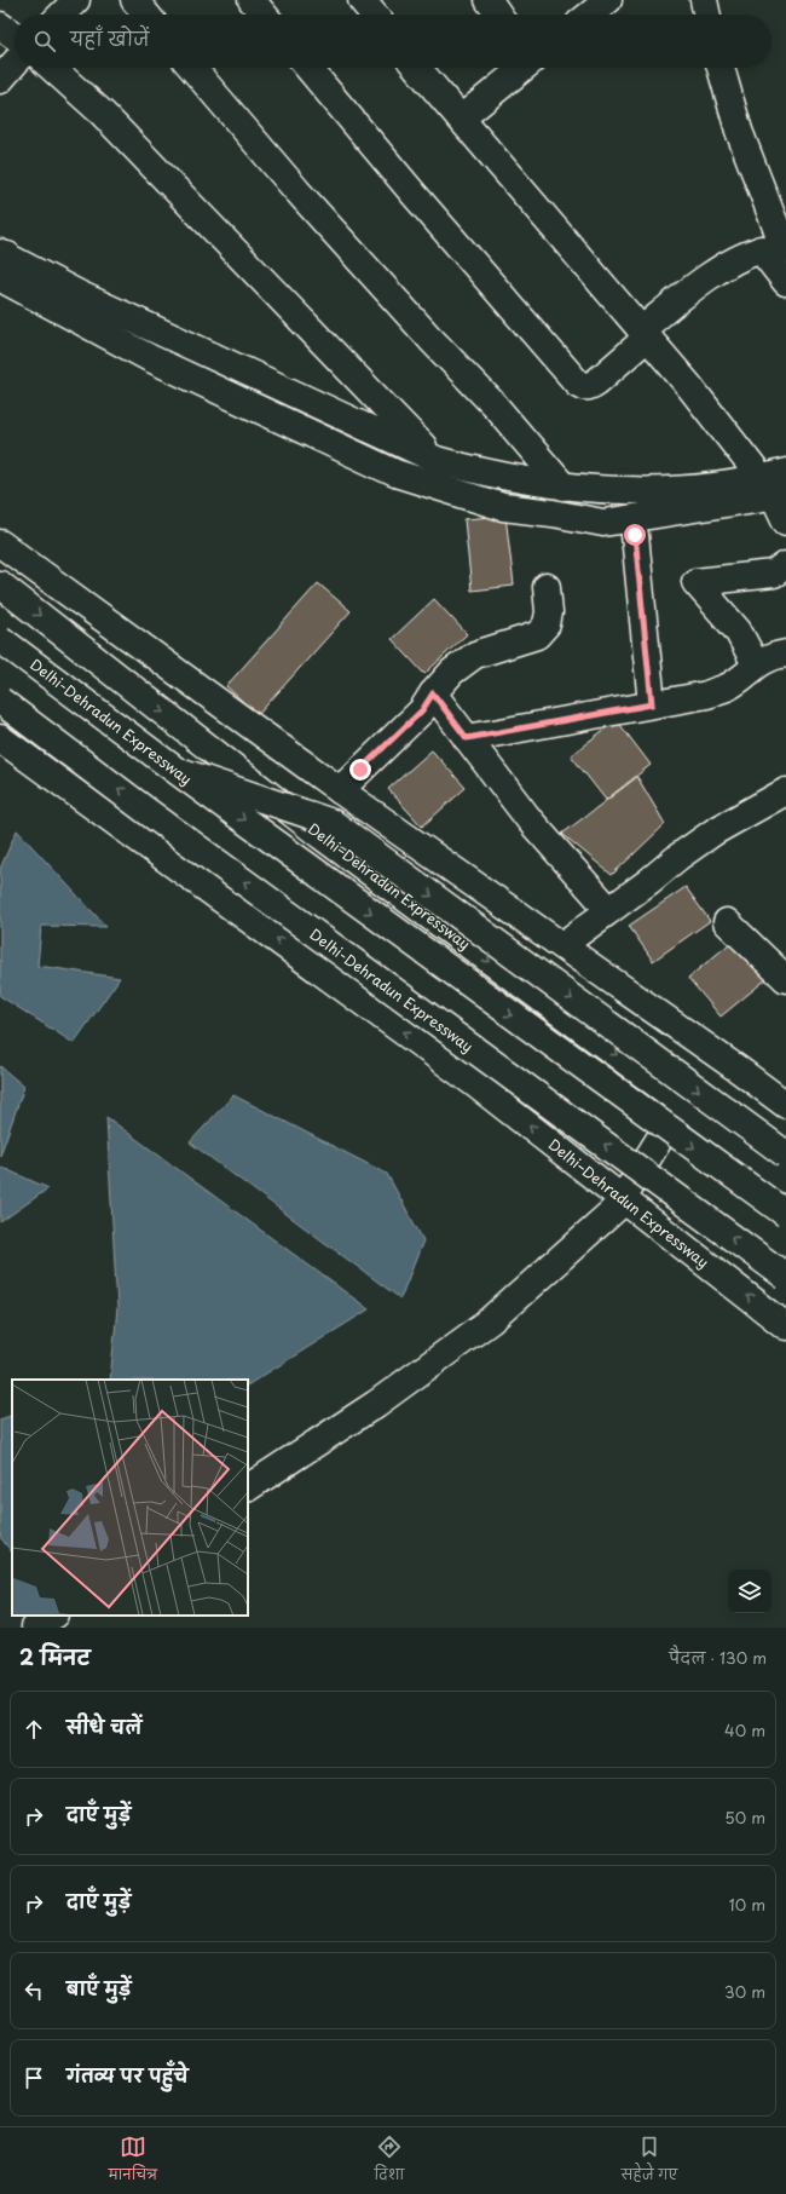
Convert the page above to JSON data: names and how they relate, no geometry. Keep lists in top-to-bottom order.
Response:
{
  "streets": {
    "main road": ["Delhi-Dehradun Expressway", "Delhi–Dehradun Expressway"]
  },
  "page": {
    "search": "यहाँ खोजें",
    "heading": ["2 मिनट", "पैदल · 130 m"],
    "list": [
      ["सीधे चलें", "40 m"],
      ["दाएँ मुड़ें", "50 m"],
      ["दाएँ मुड़ें", "10 m"],
      ["बाएँ मुड़ें", "30 m"],
      "गंतव्य पर पहुँचे"
    ],
    "nav": ["मानचित्र", "दिशा", "सहेजे गए"]
  }
}
